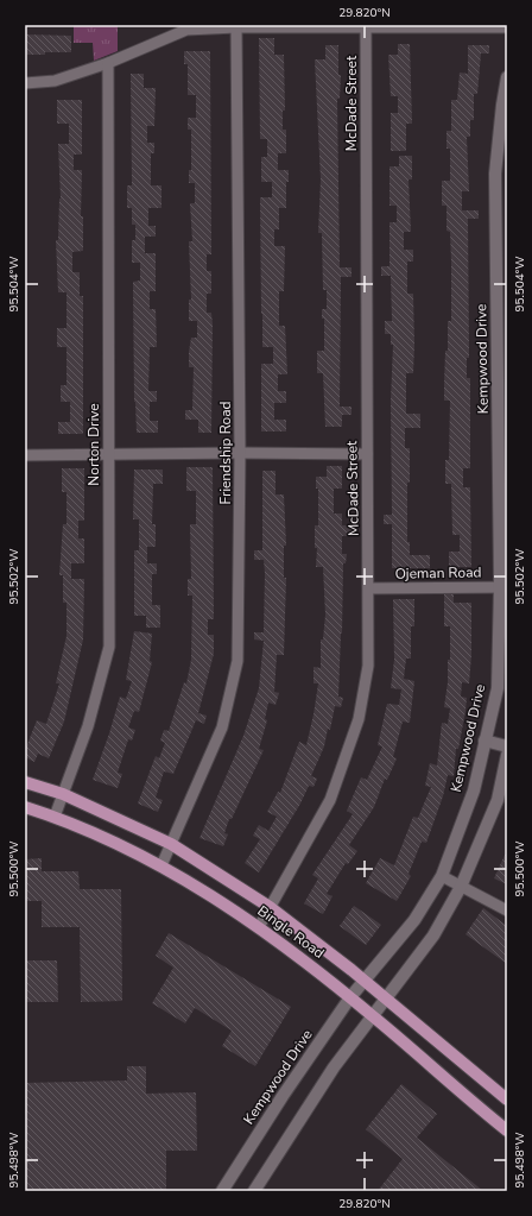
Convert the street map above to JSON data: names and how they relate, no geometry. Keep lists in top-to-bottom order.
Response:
{
  "streets": {
    "main road": ["Kempwood Drive", "Bingle Road"],
    "street": [
      "McDade Street",
      "Norton Drive",
      "Friendship Road",
      "Ojeman Road"
    ]
  },
  "crossings": [
    ["McDade Street", "Ojeman Road"],
    ["McDade Street", "Bingle Road"],
    ["Kempwood Drive", "Ojeman Road"],
    ["Kempwood Drive", "Bingle Road"],
    ["Norton Drive", "Bingle Road"],
    ["Friendship Road", "Bingle Road"]
  ],
  "coordinates": [
    "29.820°N",
    "95.504°W",
    "95.502°W",
    "95.500°W",
    "95.498°W"
  ]
}
